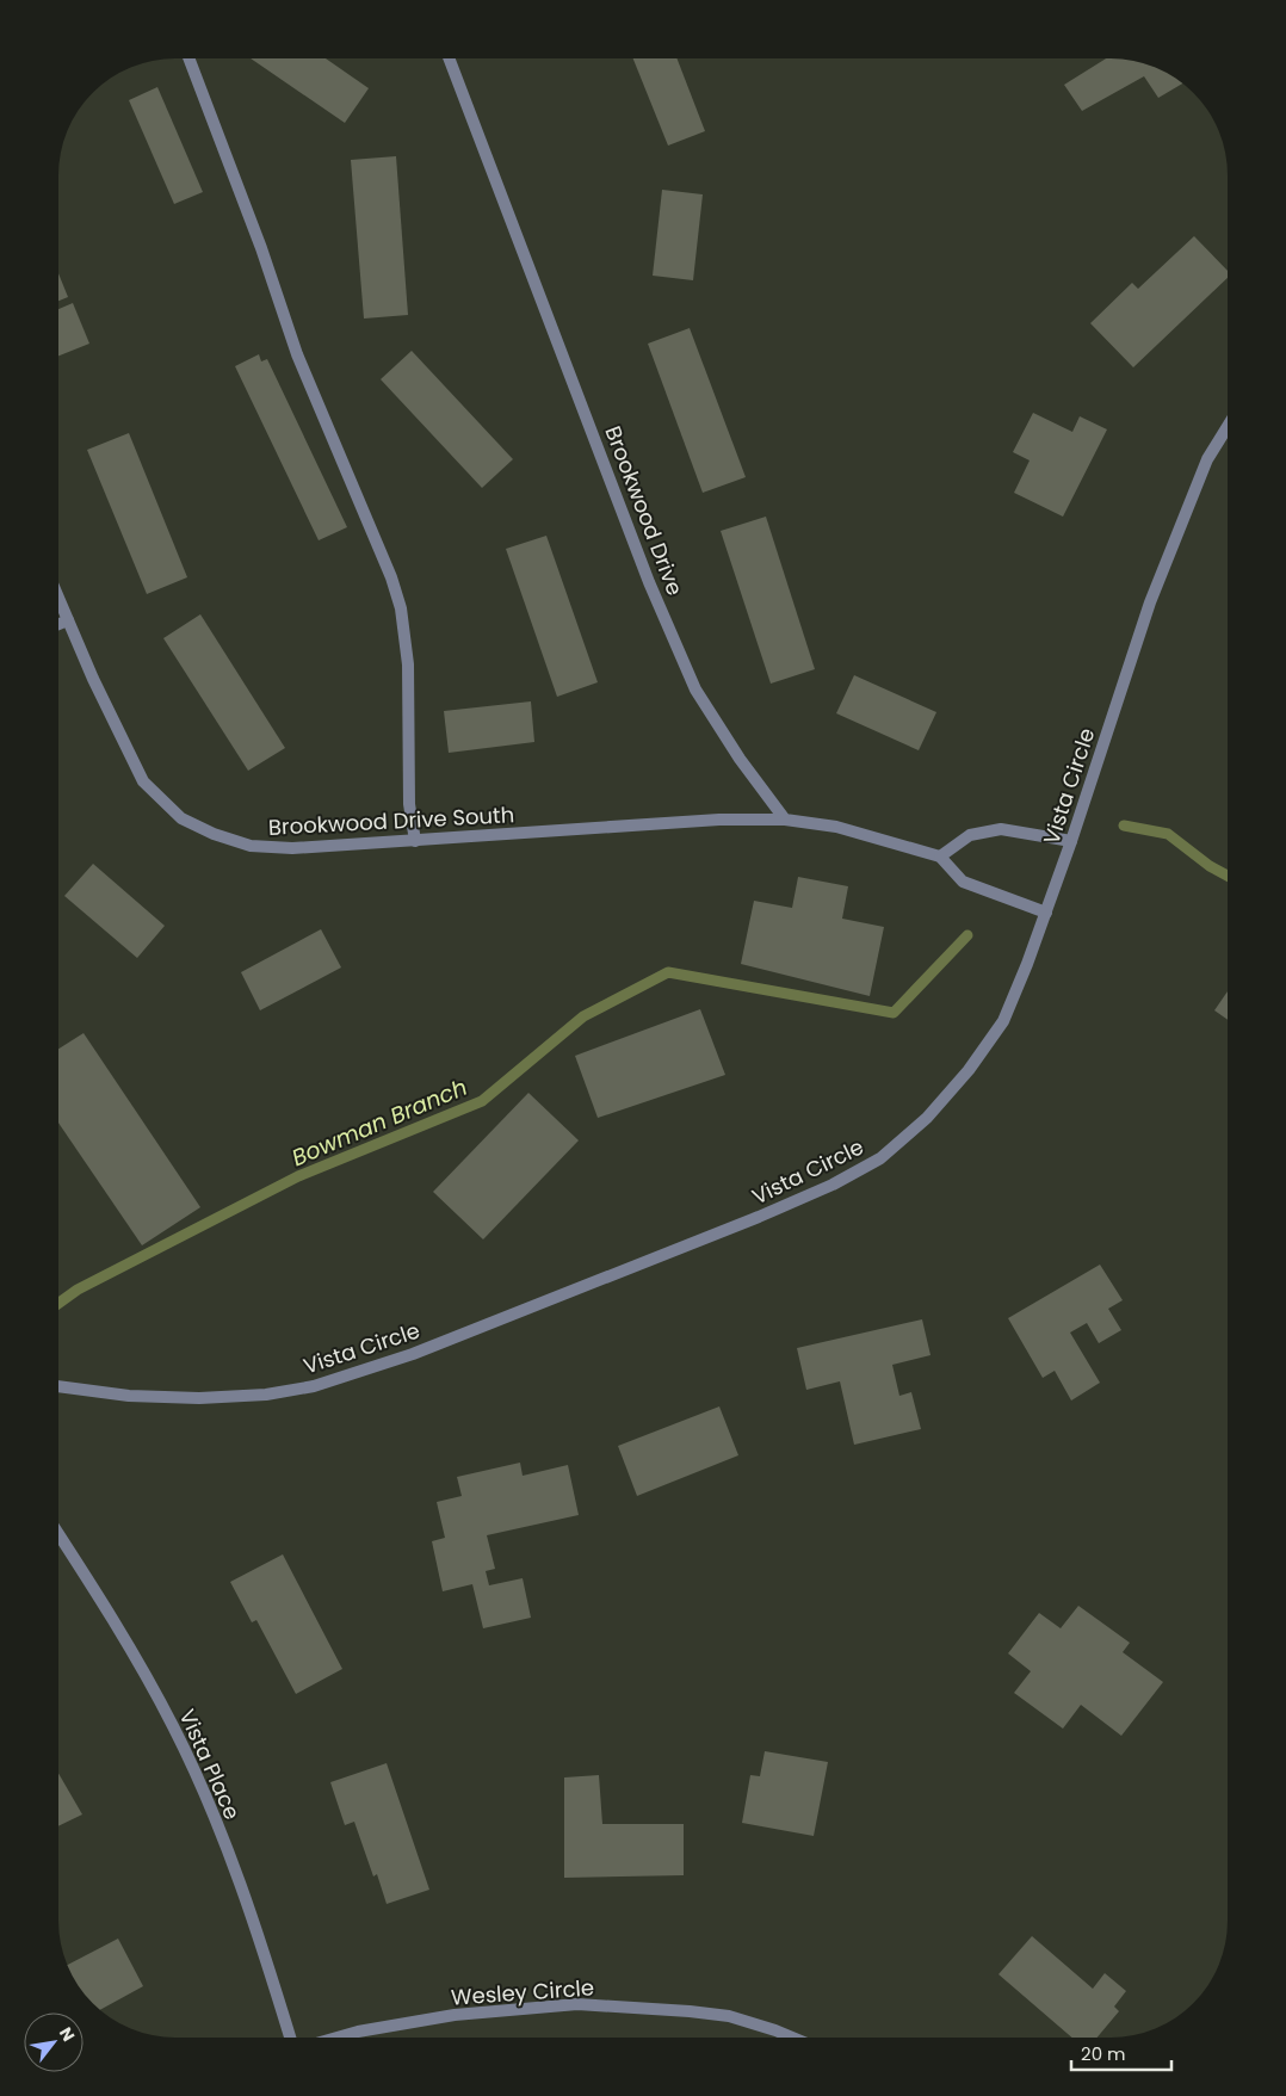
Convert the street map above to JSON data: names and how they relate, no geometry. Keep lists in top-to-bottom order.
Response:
{
  "streets": {
    "street": [
      "Brookwood Drive",
      "Vista Circle",
      "Brookwood Drive South",
      "Vista Place",
      "Wesley Circle"
    ]
  },
  "crossings": [
    ["Brookwood Drive", "Brookwood Drive South"]
  ],
  "water": ["Bowman Branch"],
  "scale_bar": "20 m",
  "north": "top right"
}
